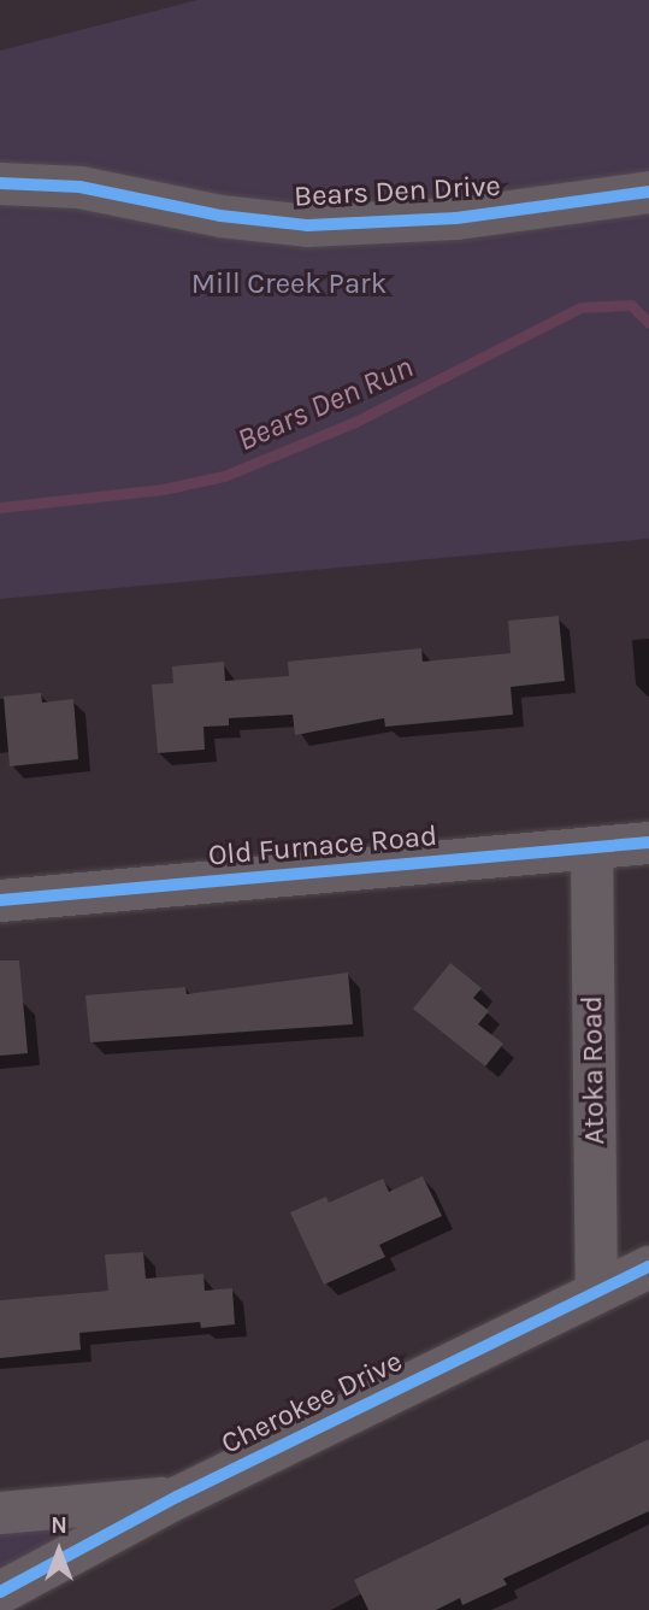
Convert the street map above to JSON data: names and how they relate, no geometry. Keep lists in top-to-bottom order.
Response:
{
  "streets": {
    "street": [
      "Bears Den Drive",
      "Old Furnace Road",
      "Atoka Road",
      "Cherokee Drive"
    ]
  },
  "crossings": [
    ["Old Furnace Road", "Atoka Road"],
    ["Atoka Road", "Cherokee Drive"]
  ],
  "water": ["Bears Den Run"],
  "parks": ["Mill Creek Park"],
  "north": "top"
}
